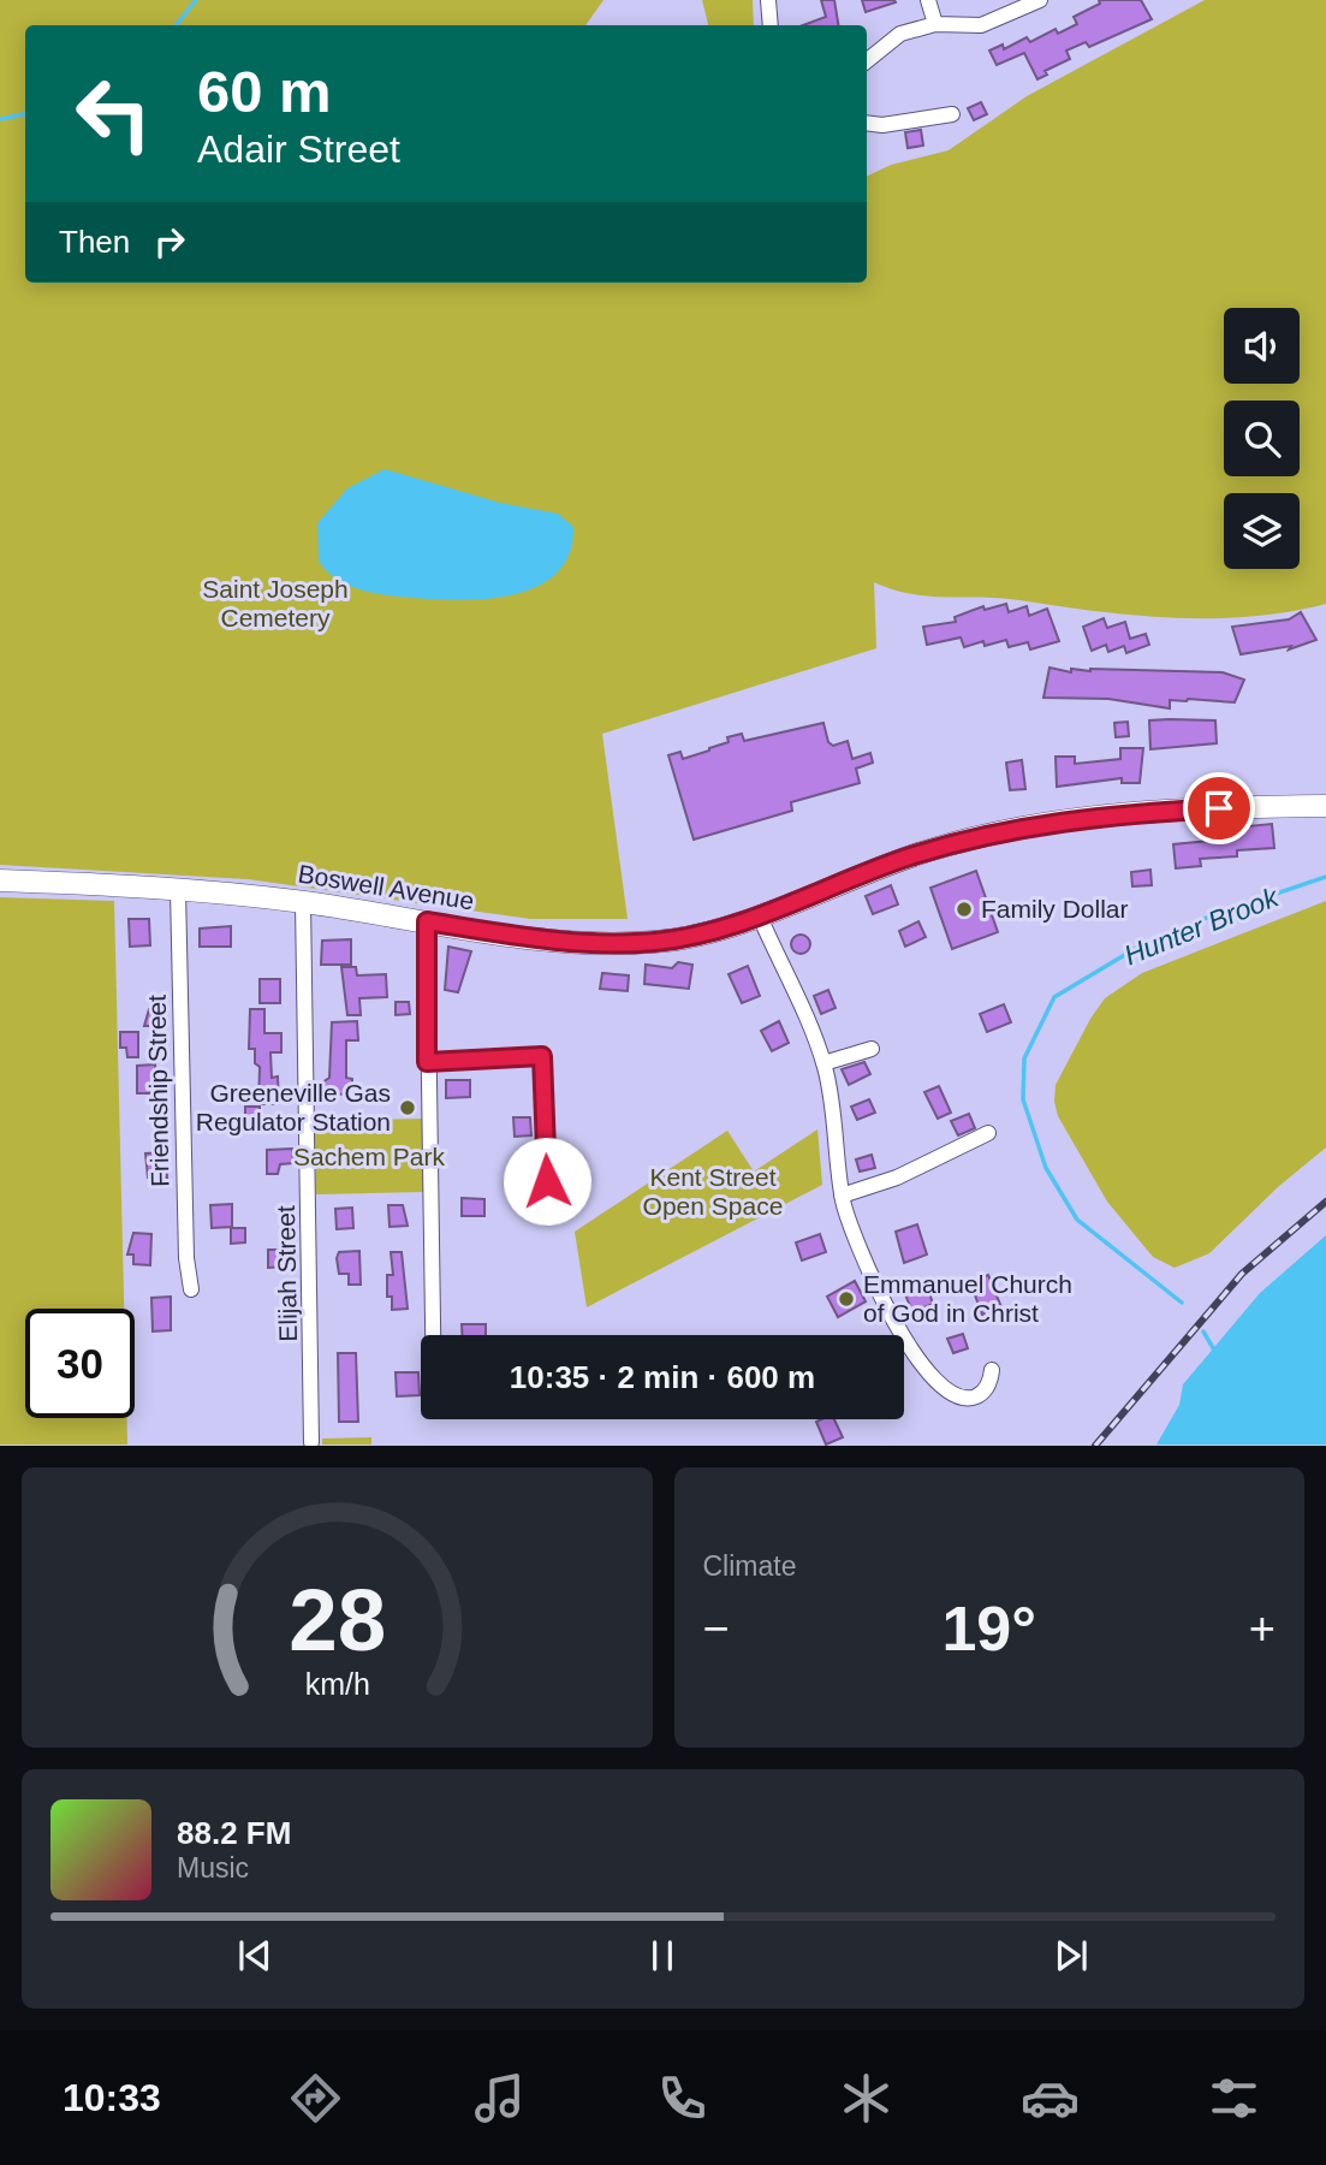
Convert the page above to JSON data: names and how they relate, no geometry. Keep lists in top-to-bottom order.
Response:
{
  "streets": {
    "main road": ["Boswell Avenue"],
    "street": ["Friendship Street", "Elijah Street"]
  },
  "crossings": [
    ["Boswell Avenue", "Friendship Street"],
    ["Boswell Avenue", "Elijah Street"]
  ],
  "water": ["Hunter Brook"],
  "parks": ["Saint Joseph Cemetery", "Sachem Park", "Kent Street Open Space"],
  "places": ["Family Dollar", "Greeneville Gas Regulator Station", "Emmanuel Church of God in Christ"],
  "page": {
    "turn": ["60 m", "Adair Street"],
    "then": "Then",
    "limit": "30",
    "trip": "10:35 · 2 min · 600 m",
    "tile": "Climate",
    "heat": ["−", "19°", "+"],
    "song": ["88.2 FM", "Music"],
    "tabs": "10:33",
    "gauge": ["28", "km/h"]
  }
}
